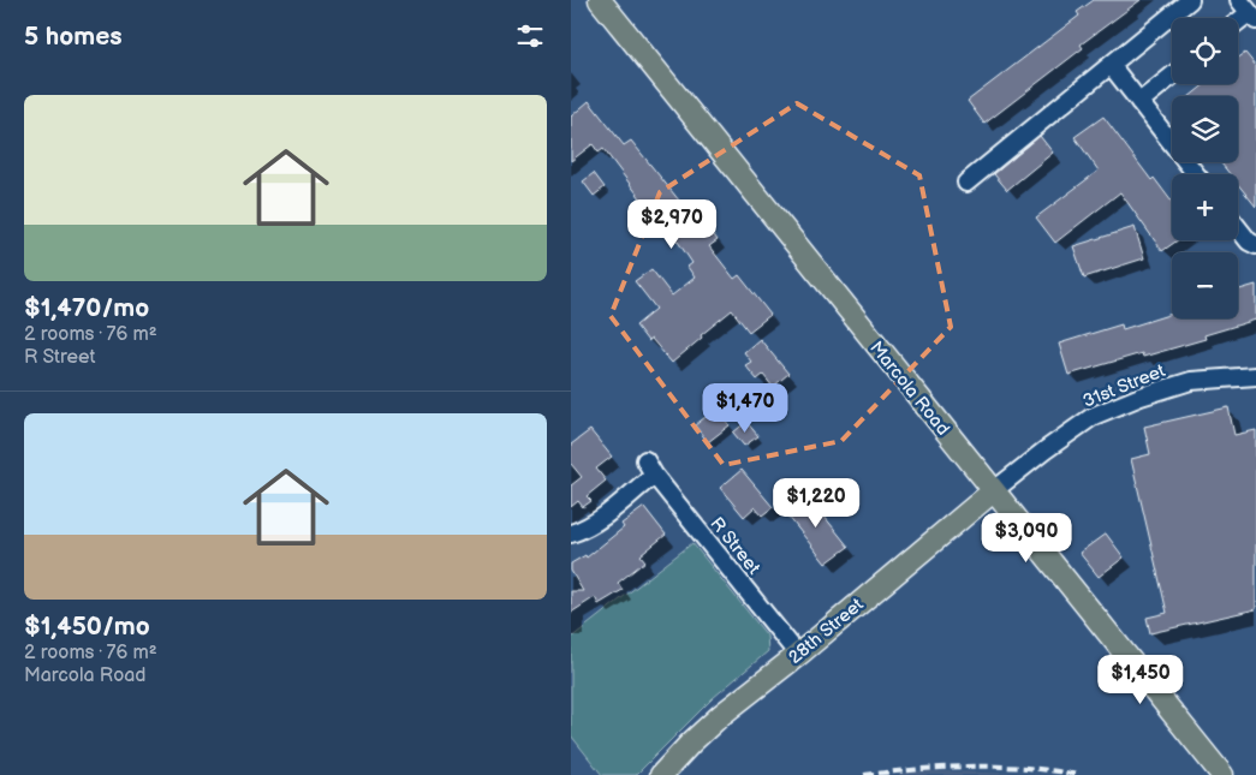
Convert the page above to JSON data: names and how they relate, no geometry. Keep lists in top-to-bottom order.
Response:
{
  "streets": {
    "main road": ["Marcola Road", "28th Street"],
    "street": ["31st Street", "R Street"]
  },
  "crossings": [
    ["31st Street", "Marcola Road"],
    ["31st Street", "28th Street"],
    ["Marcola Road", "28th Street"],
    ["R Street", "28th Street"]
  ],
  "page": {
    "heading": "5 homes",
    "map_buttons": ["+", "−"],
    "list": [
      {
        "name": "$1,470/mo",
        "note": "2 rooms · 76 m² · R Street"
      },
      {
        "name": "$1,450/mo",
        "note": "2 rooms · 76 m² · Marcola Road"
      }
    ],
    "price": [
      "$2,970",
      "$1,470",
      "$1,220",
      "$3,090",
      "$1,450"
    ]
  }
}
